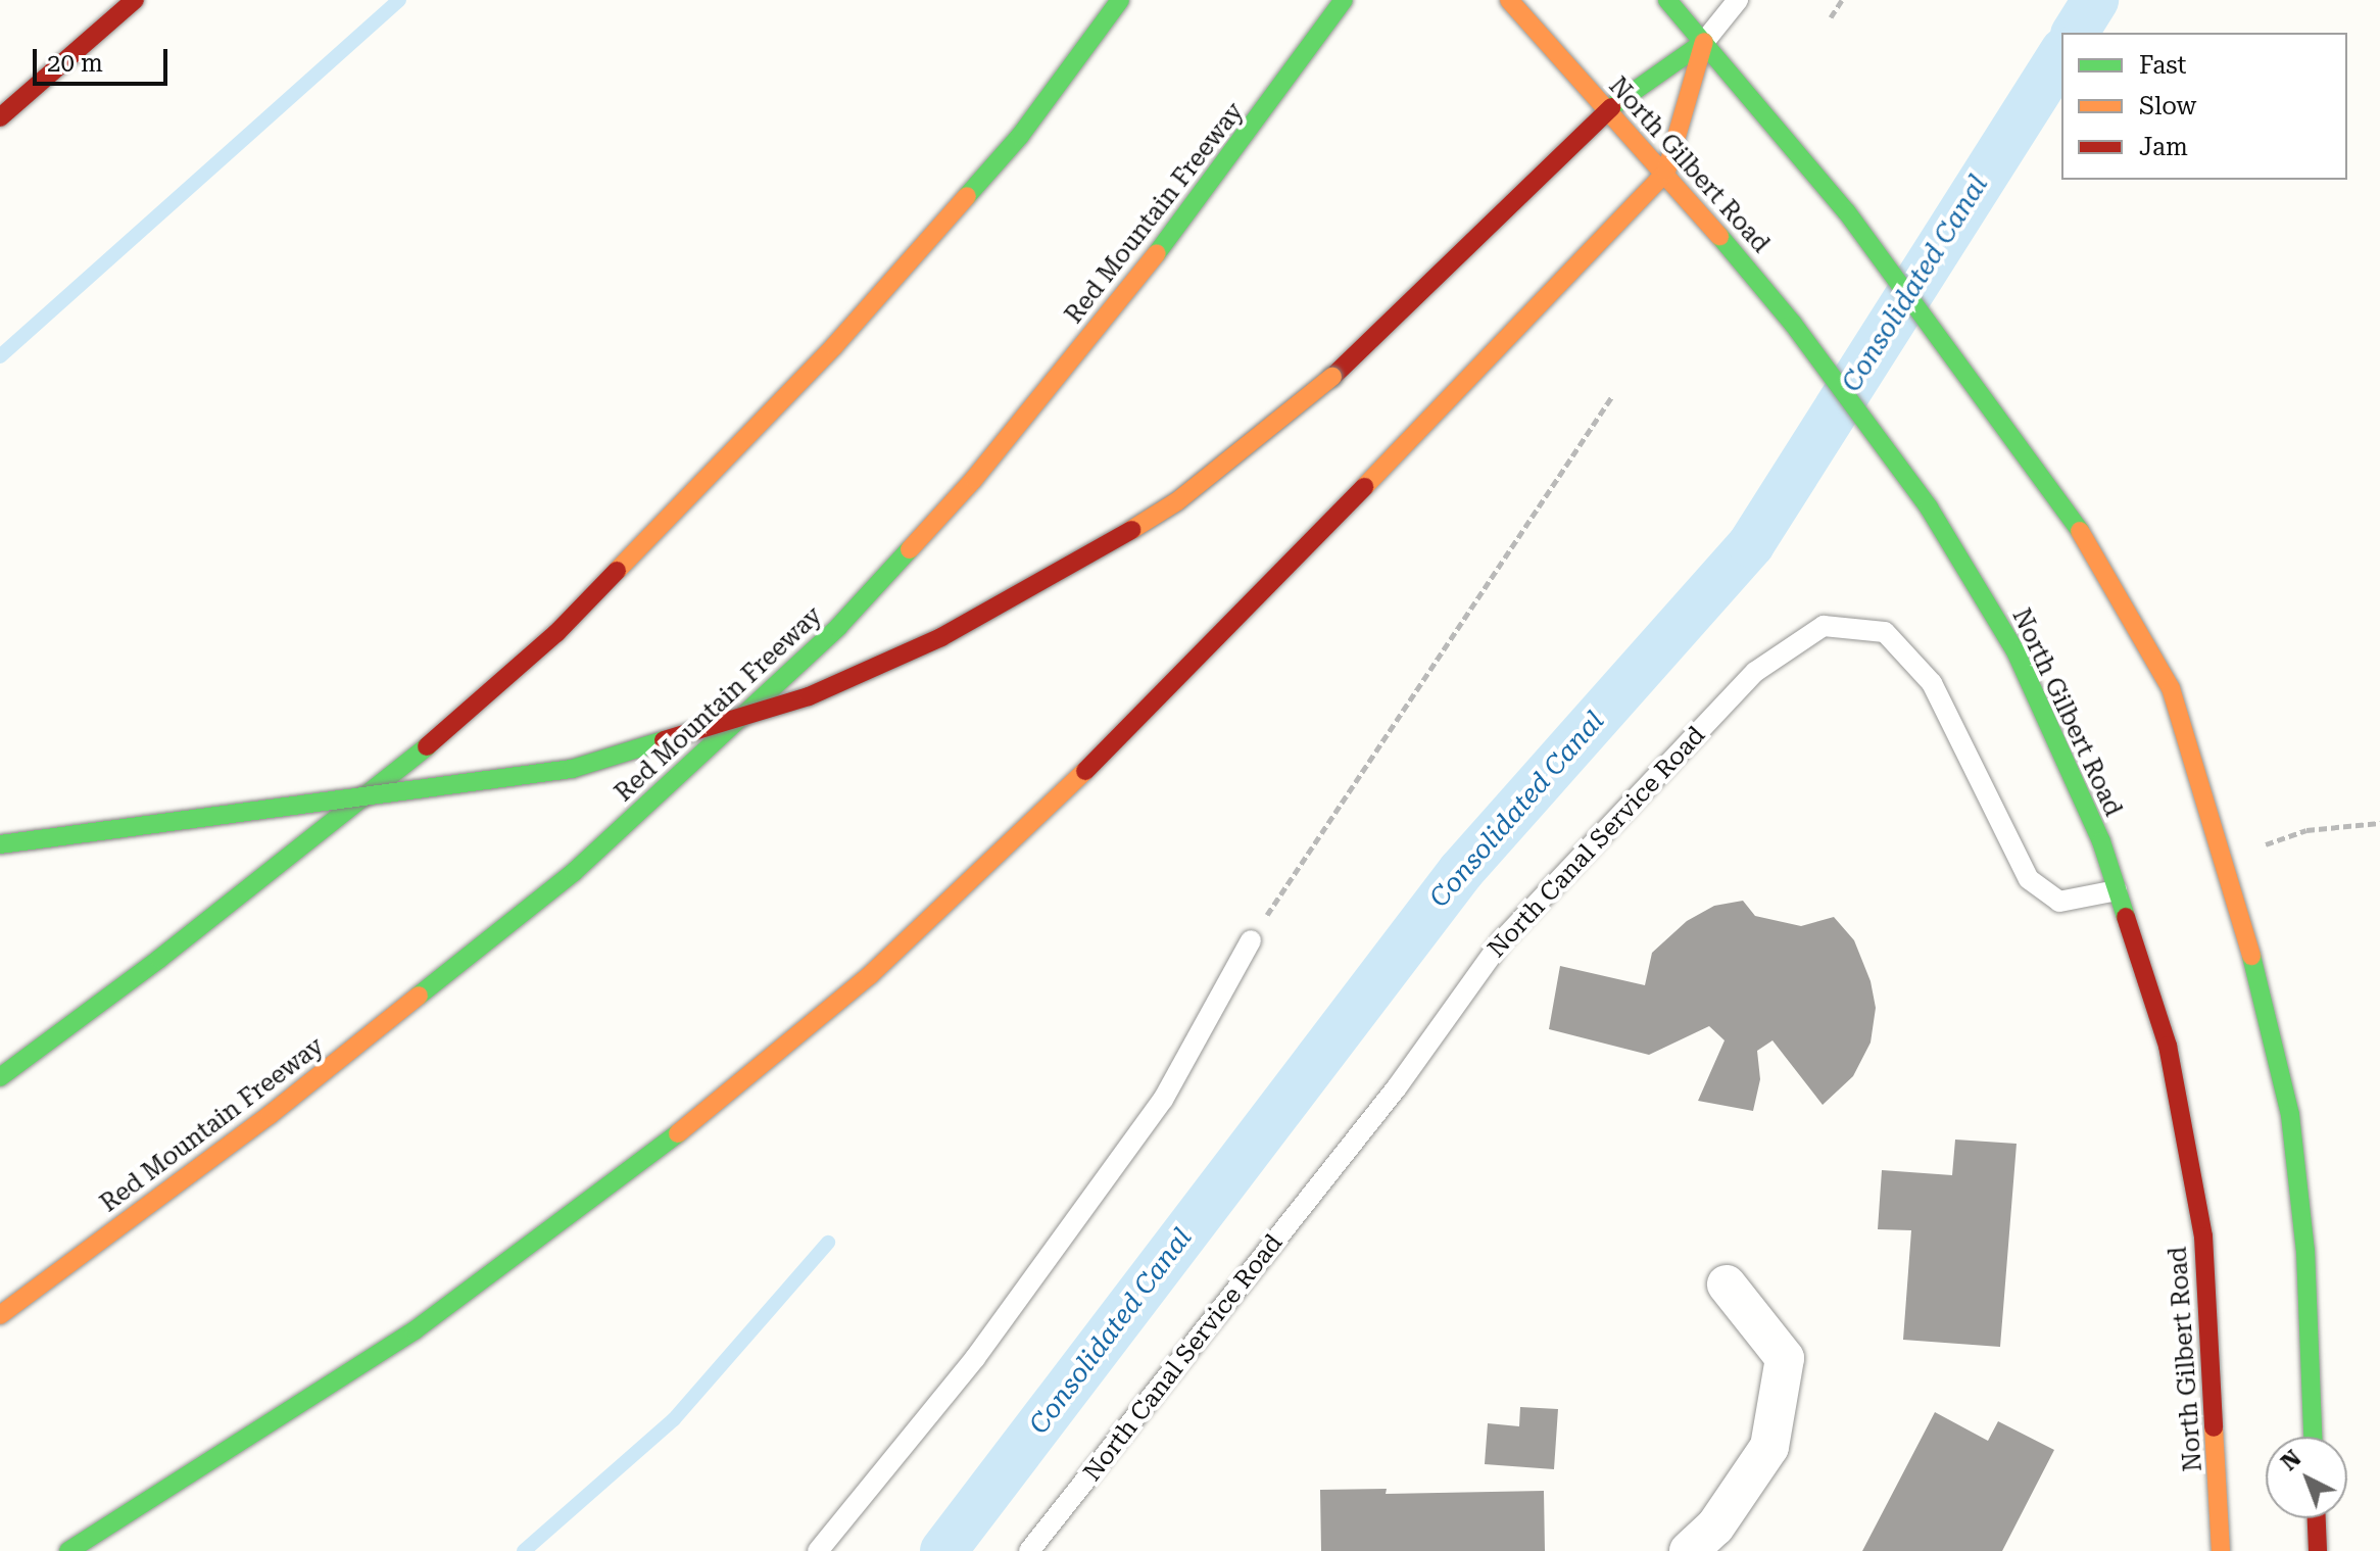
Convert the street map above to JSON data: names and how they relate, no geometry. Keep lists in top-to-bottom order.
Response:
{
  "streets": {
    "main road": ["North Gilbert Road", "Red Mountain Freeway"],
    "lane": ["North Canal Service Road"]
  },
  "crossings": [
    ["North Gilbert Road", "North Canal Service Road"]
  ],
  "water": ["Consolidated Canal"],
  "legend": ["Fast", "Slow", "Jam"],
  "scale_bar": "20 m",
  "north": "top left"
}
